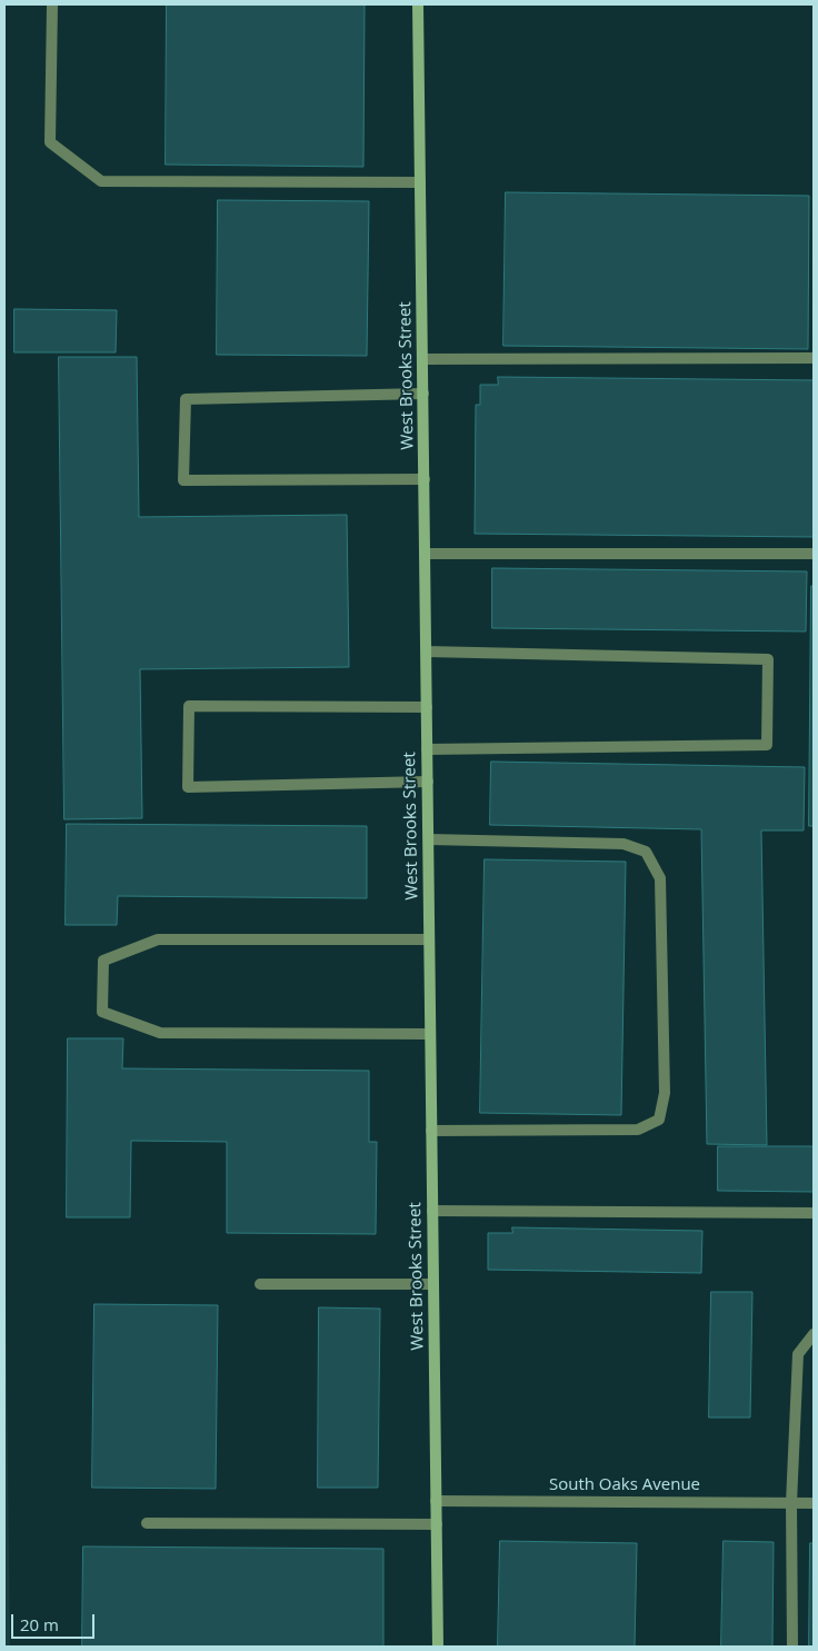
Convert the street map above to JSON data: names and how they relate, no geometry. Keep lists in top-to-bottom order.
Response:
{
  "streets": {
    "street": ["West Brooks Street", "South Oaks Avenue"]
  },
  "crossings": [
    ["West Brooks Street", "South Oaks Avenue"]
  ],
  "scale_bar": "20 m"
}
